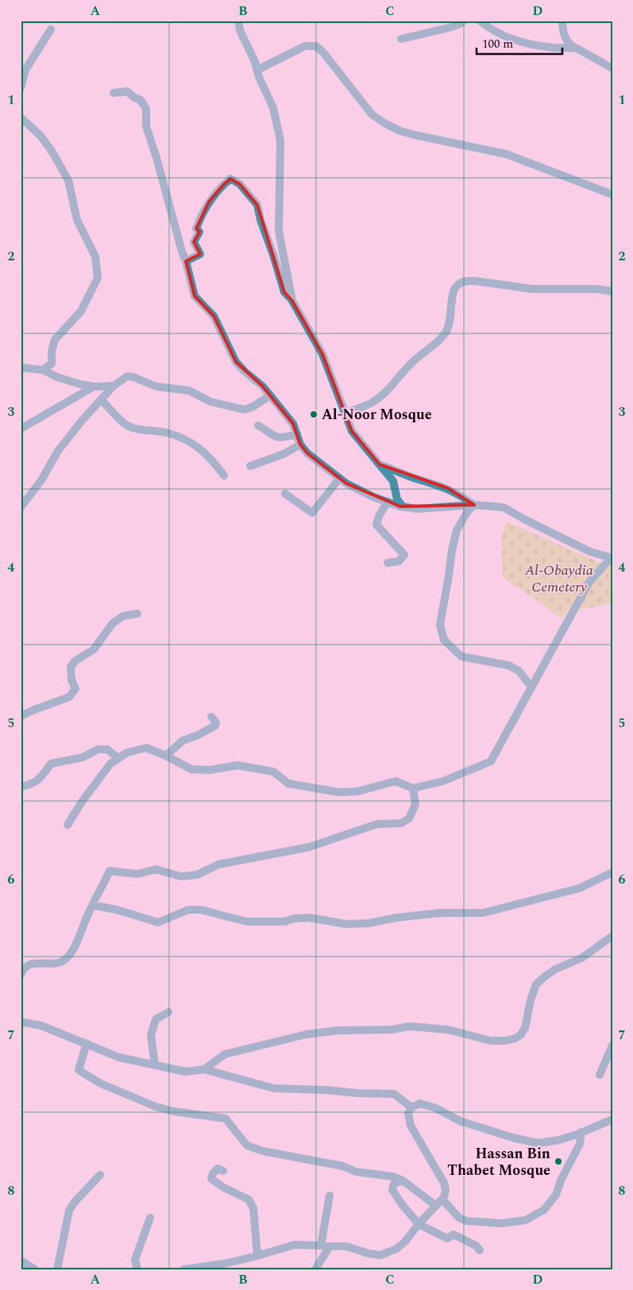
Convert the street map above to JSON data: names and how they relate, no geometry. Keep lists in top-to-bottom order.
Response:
{
  "parks": ["Al-Obaydia Cemetery"],
  "places": ["Al-Noor Mosque", "Hassan Bin Thabet Mosque"],
  "scale_bar": "100 m",
  "grid": {
    "columns": [
      "A",
      "B",
      "C",
      "D"
    ],
    "rows": [
      "1",
      "2",
      "3",
      "4",
      "5",
      "6",
      "7",
      "8"
    ]
  }
}
